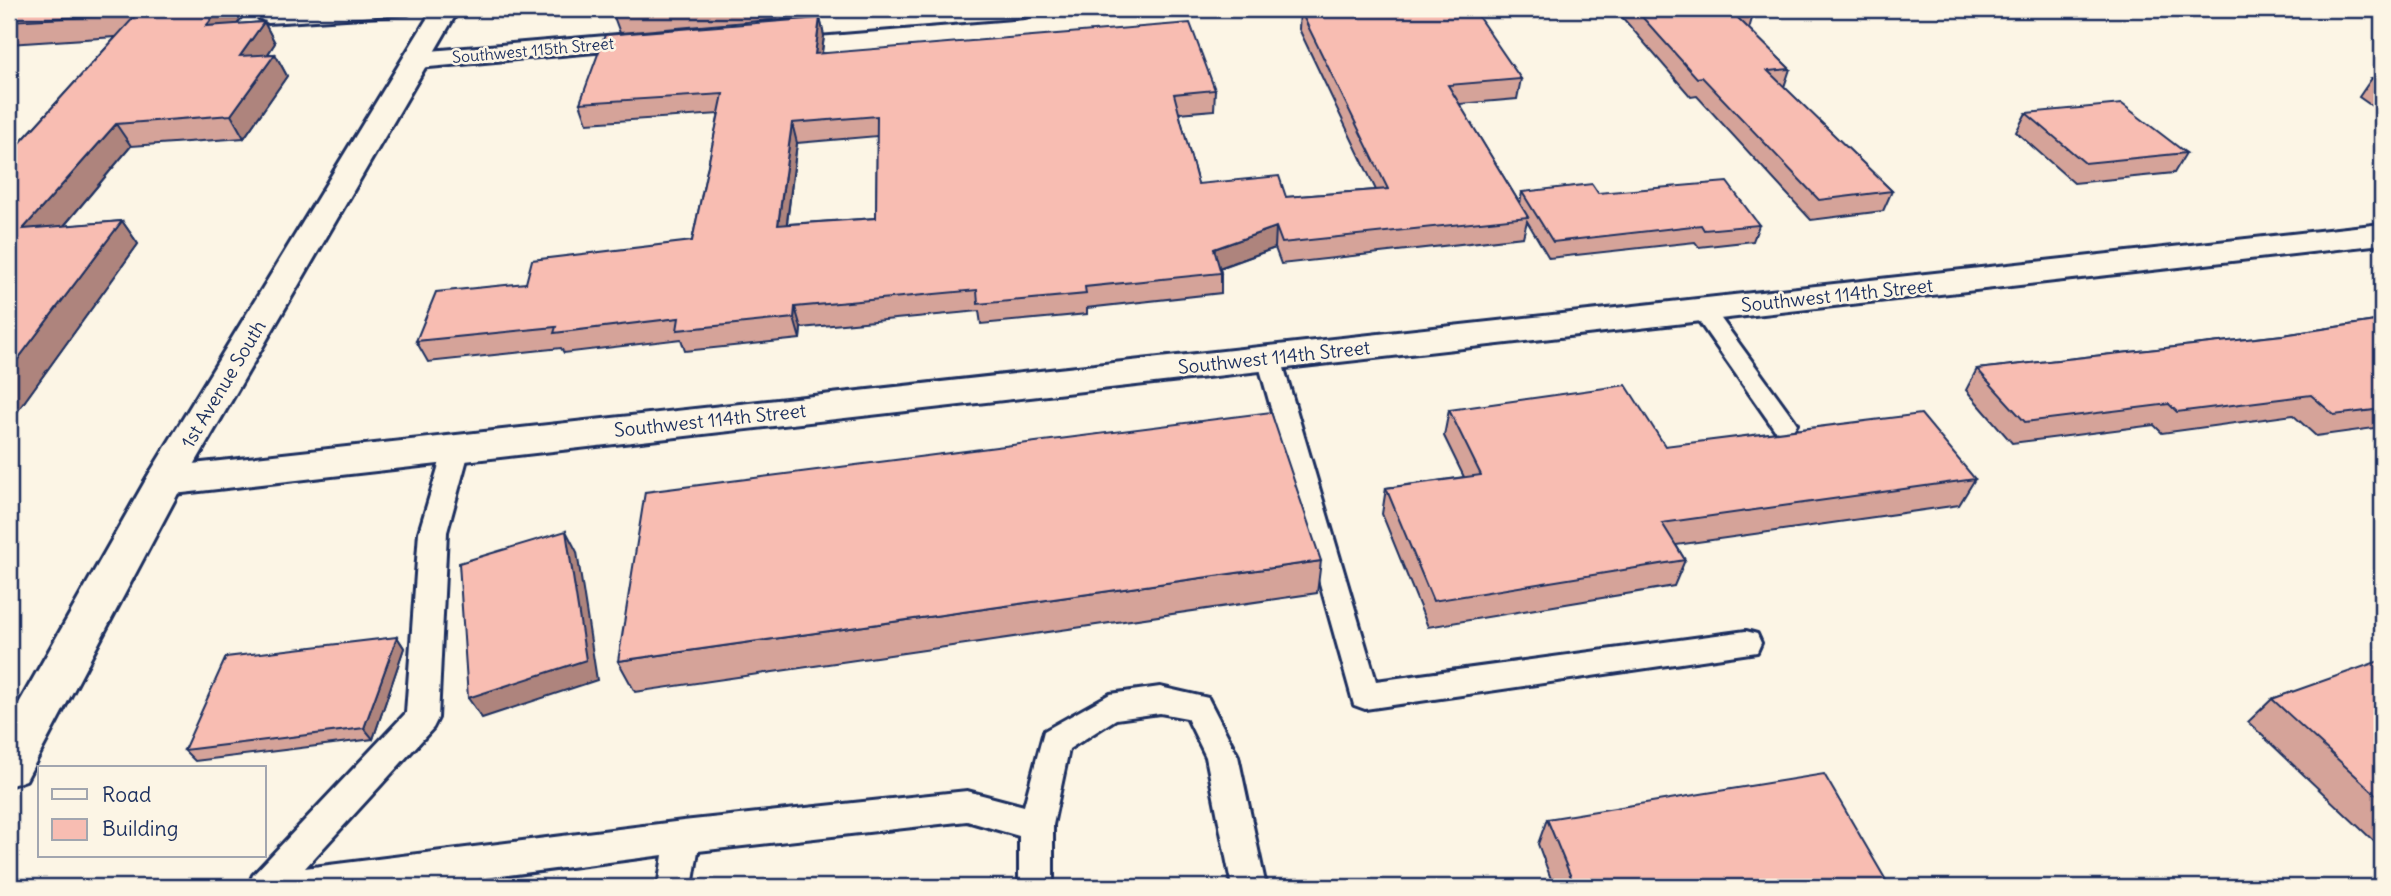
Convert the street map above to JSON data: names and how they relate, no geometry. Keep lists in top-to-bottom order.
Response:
{
  "streets": {
    "street": ["Southwest 115th Street", "Southwest 114th Street", "1st Avenue South"]
  },
  "crossings": [
    ["Southwest 115th Street", "1st Avenue South"],
    ["Southwest 114th Street", "1st Avenue South"]
  ],
  "legend": ["Road", "Building"]
}
